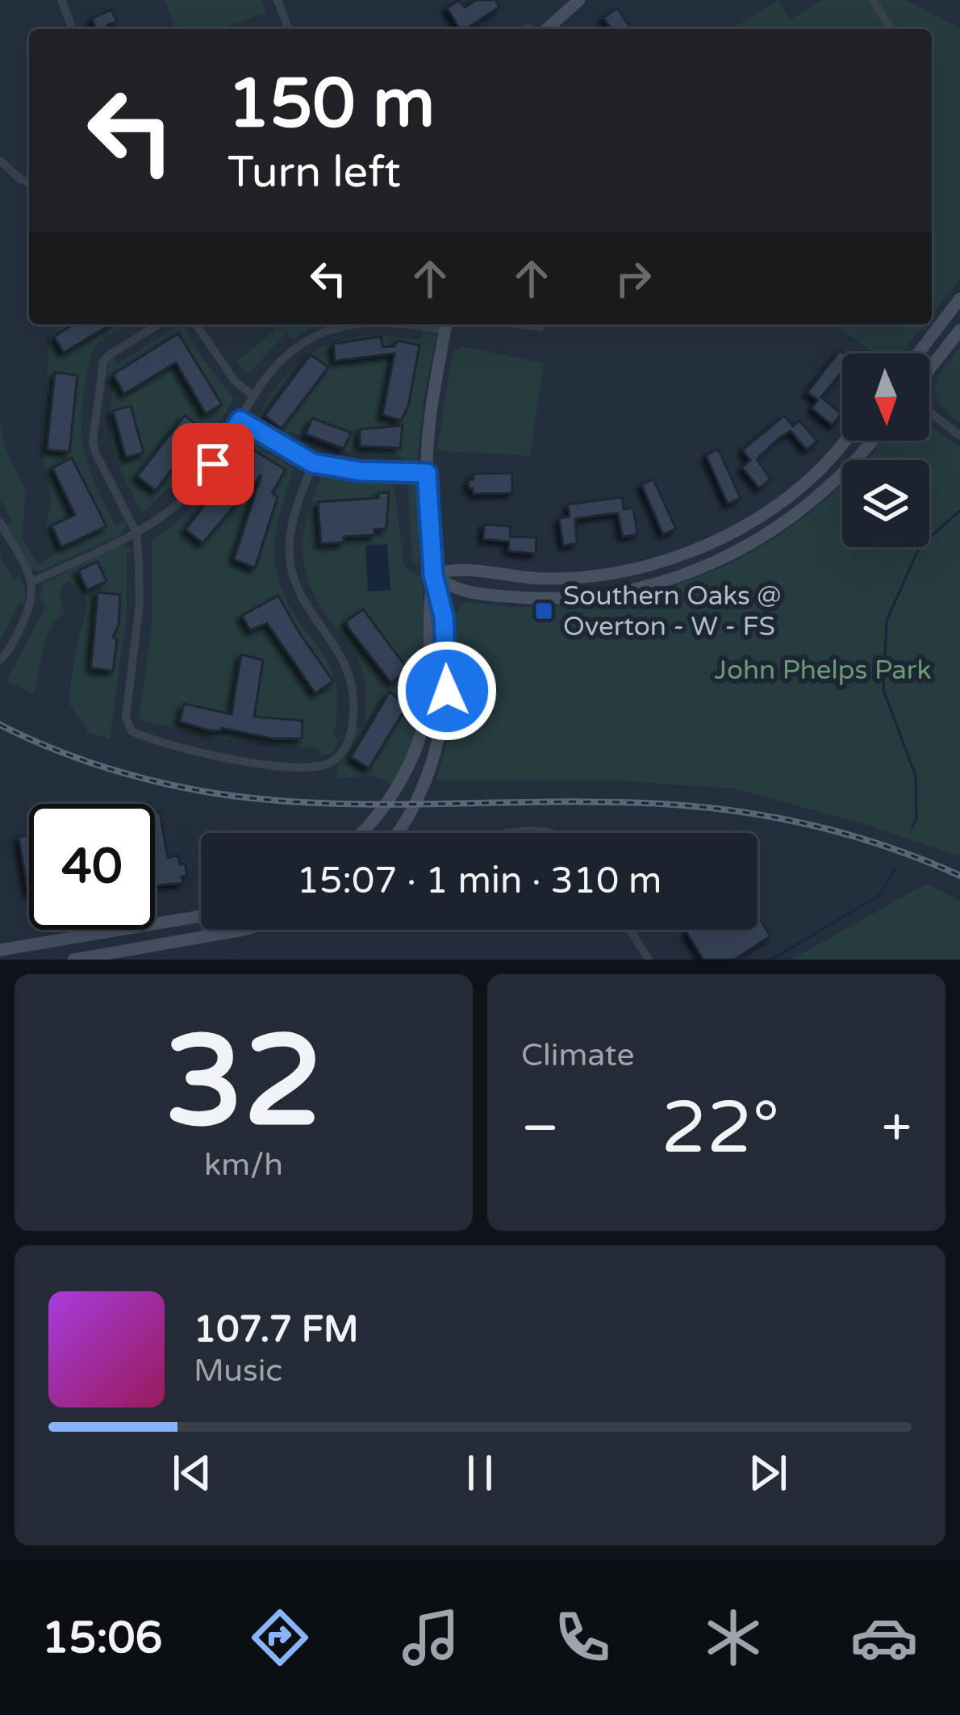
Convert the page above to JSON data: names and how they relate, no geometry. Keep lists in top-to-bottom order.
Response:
{
  "parks": ["John Phelps Park"],
  "places": {
    "transit": ["Southern Oaks @ Overton - W - FS"]
  },
  "north": "bottom",
  "page": {
    "turn": ["150 m", "Turn left"],
    "limit": "40",
    "trip": "15:07 · 1 min · 310 m",
    "tile": [
      ["32", "km/h"],
      "Climate"
    ],
    "heat": ["−", "22°", "+"],
    "song": ["107.7 FM", "Music"],
    "tabs": "15:06"
  }
}
